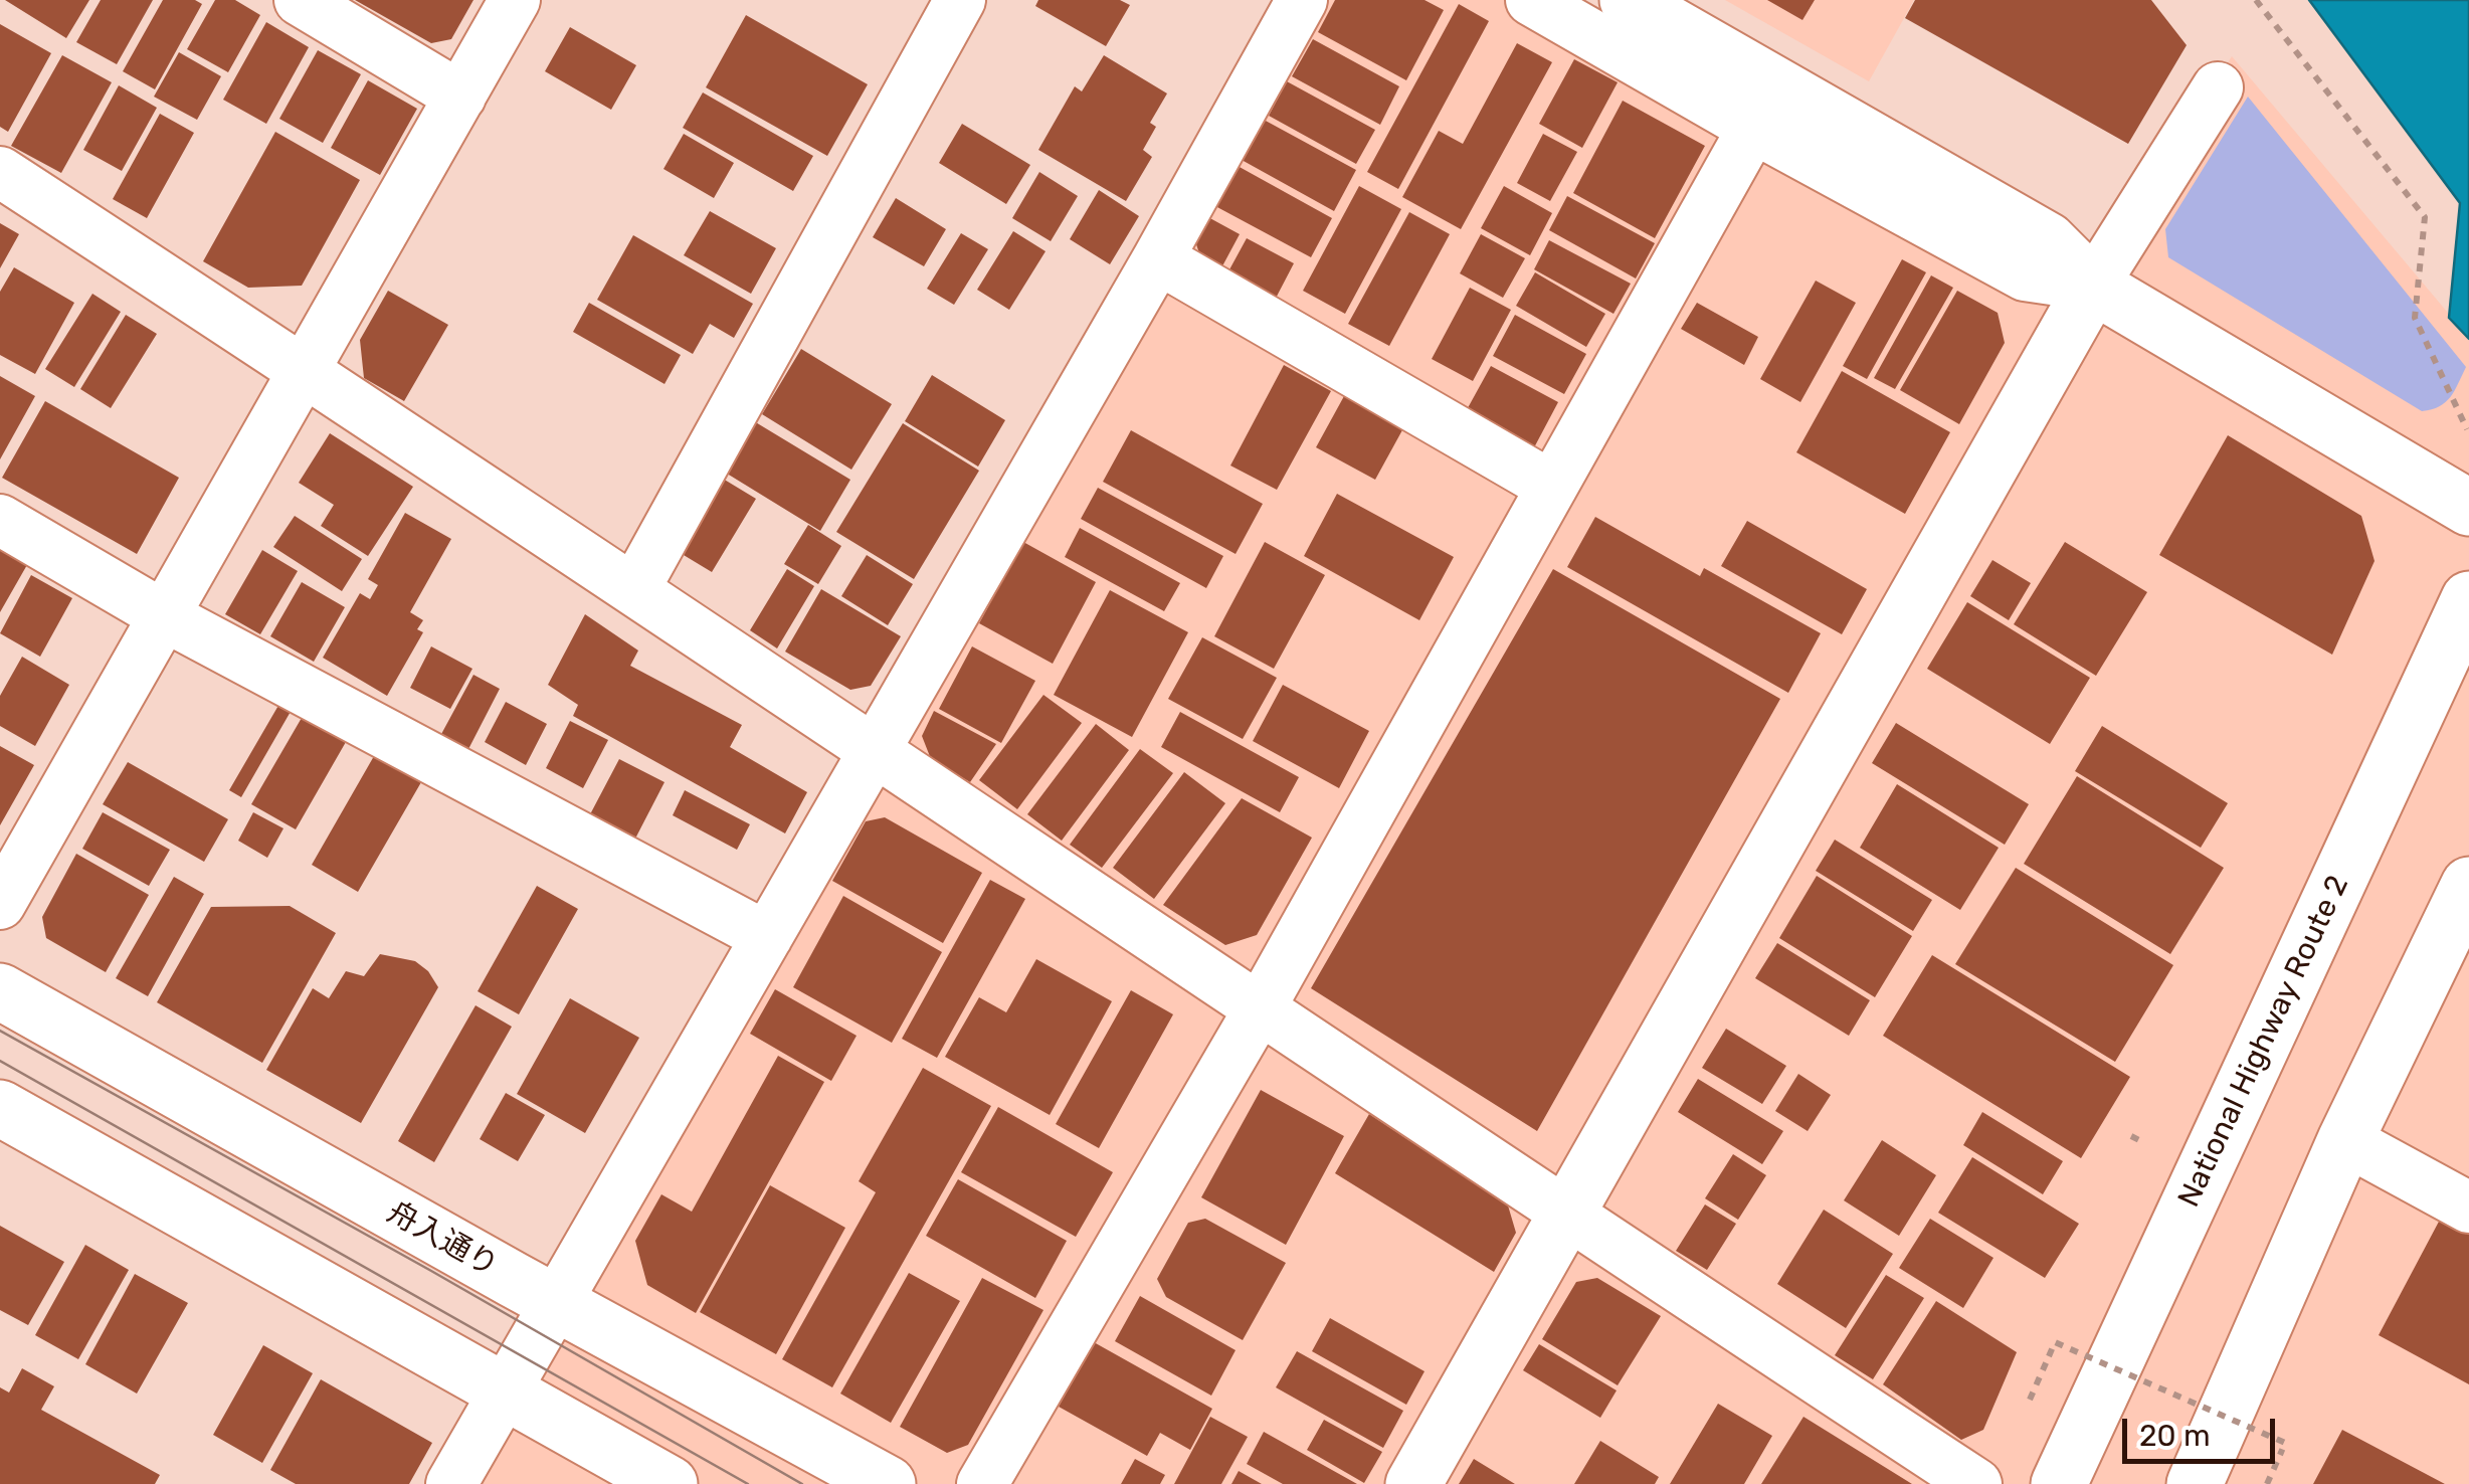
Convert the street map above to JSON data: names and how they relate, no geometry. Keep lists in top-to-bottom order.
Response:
{
  "streets": {
    "main road": ["National Highway Route 2", "舟入通り"]
  },
  "scale_bar": "20 m"
}
